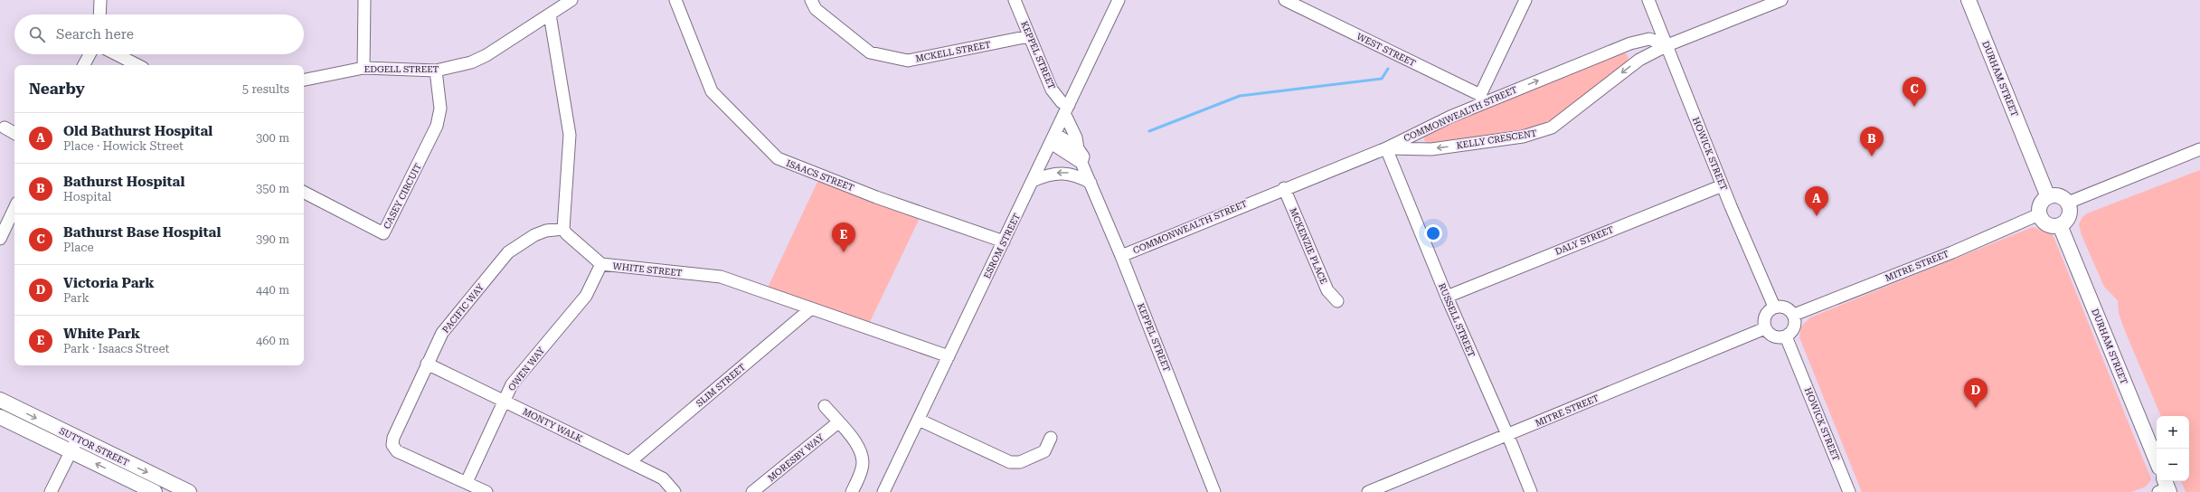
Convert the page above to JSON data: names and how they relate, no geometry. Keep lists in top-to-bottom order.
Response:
{
  "streets": {
    "main road": ["DURHAM STREET", "SUTTOR STREET"],
    "street": [
      "WEST STREET",
      "MCKELL STREET",
      "KEPPEL STREET",
      "EDGELL STREET",
      "COMMONWEALTH STREET",
      "KELLY CRESCENT",
      "HOWICK STREET",
      "ISAACS STREET",
      "CASEY CIRCUIT",
      "DALY STREET",
      "ESROM STREET",
      "MCKENZIE PLACE",
      "MITRE STREET",
      "WHITE STREET",
      "PACIFIC WAY",
      "RUSSELL STREET",
      "OWEN WAY",
      "SLIM STREET",
      "MONTY WALK",
      "MORESBY WAY"
    ]
  },
  "crossings": [
    ["WEST STREET", "COMMONWEALTH STREET"],
    ["MCKELL STREET", "KEPPEL STREET"],
    ["KEPPEL STREET", "COMMONWEALTH STREET"],
    ["KEPPEL STREET", "ESROM STREET"],
    ["EDGELL STREET", "CASEY CIRCUIT"],
    ["DURHAM STREET", "MITRE STREET"],
    ["COMMONWEALTH STREET", "KELLY CRESCENT"],
    ["COMMONWEALTH STREET", "HOWICK STREET"],
    ["COMMONWEALTH STREET", "MCKENZIE PLACE"],
    ["COMMONWEALTH STREET", "RUSSELL STREET"],
    ["KELLY CRESCENT", "HOWICK STREET"],
    ["KELLY CRESCENT", "RUSSELL STREET"],
    ["HOWICK STREET", "DALY STREET"],
    ["HOWICK STREET", "MITRE STREET"],
    ["ISAACS STREET", "ESROM STREET"],
    ["DALY STREET", "RUSSELL STREET"],
    ["ESROM STREET", "WHITE STREET"],
    ["MITRE STREET", "RUSSELL STREET"],
    ["WHITE STREET", "PACIFIC WAY"],
    ["WHITE STREET", "OWEN WAY"],
    ["WHITE STREET", "SLIM STREET"],
    ["PACIFIC WAY", "OWEN WAY"],
    ["PACIFIC WAY", "MONTY WALK"],
    ["OWEN WAY", "MONTY WALK"],
    ["SLIM STREET", "MONTY WALK"]
  ],
  "one_way": ["KELLY CRESCENT"],
  "page": {
    "search": "Search here",
    "heading": ["Nearby", "5 results"],
    "pins": [
      "C",
      "B",
      "A",
      "E",
      "D"
    ],
    "list": [
      {
        "mark": "A",
        "name": "Old Bathurst Hospital",
        "note": "Place · Howick Street",
        "value": "300 m"
      },
      {
        "mark": "B",
        "name": "Bathurst Hospital",
        "note": "Hospital",
        "value": "350 m"
      },
      {
        "mark": "C",
        "name": "Bathurst Base Hospital",
        "note": "Place",
        "value": "390 m"
      },
      {
        "mark": "D",
        "name": "Victoria Park",
        "note": "Park",
        "value": "440 m"
      },
      {
        "mark": "E",
        "name": "White Park",
        "note": "Park · Isaacs Street",
        "value": "460 m"
      }
    ],
    "map_buttons": ["+", "−"]
  }
}
